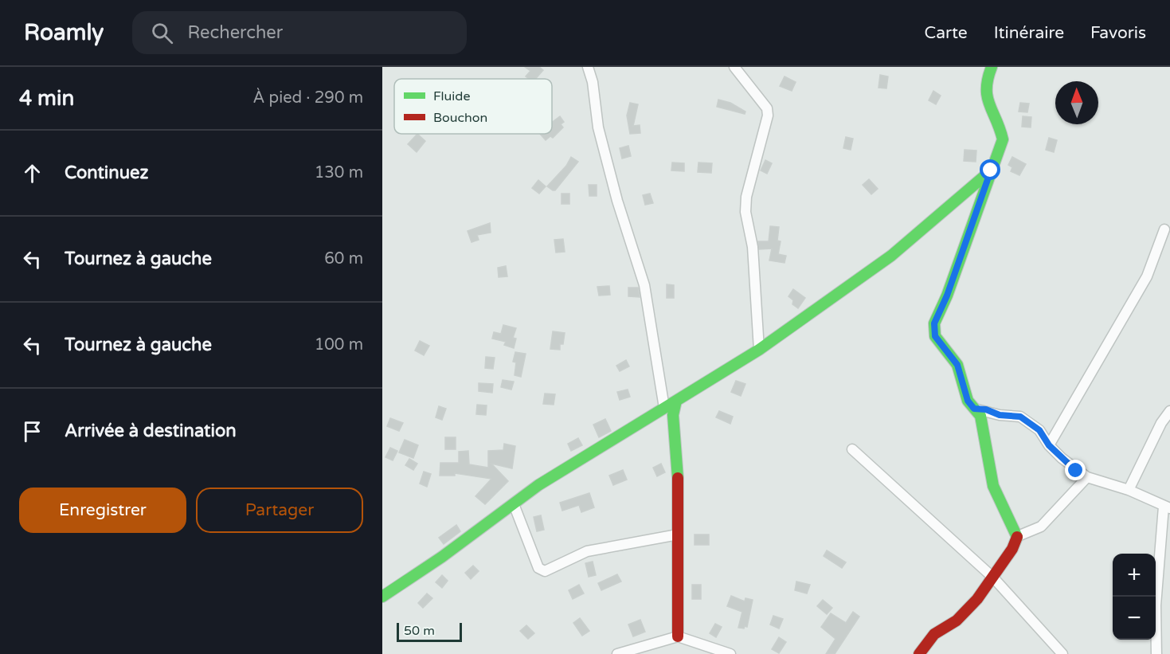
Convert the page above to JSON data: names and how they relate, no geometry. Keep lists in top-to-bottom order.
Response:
{
  "legend": ["Fluide", "Bouchon"],
  "scale_bar": "50 m",
  "north": "top",
  "page": {
    "header": "Roamly",
    "search": "Rechercher",
    "nav": ["Carte", "Itinéraire", "Favoris"],
    "heading": ["4 min", "À pied · 290 m"],
    "list": [
      ["Continuez", "130 m"],
      ["Tournez à gauche", "60 m"],
      ["Tournez à gauche", "100 m"],
      "Arrivée à destination"
    ],
    "buttons": ["Enregistrer", "Partager"],
    "map_buttons": ["+", "−"],
    "scale": "50 m"
  }
}
